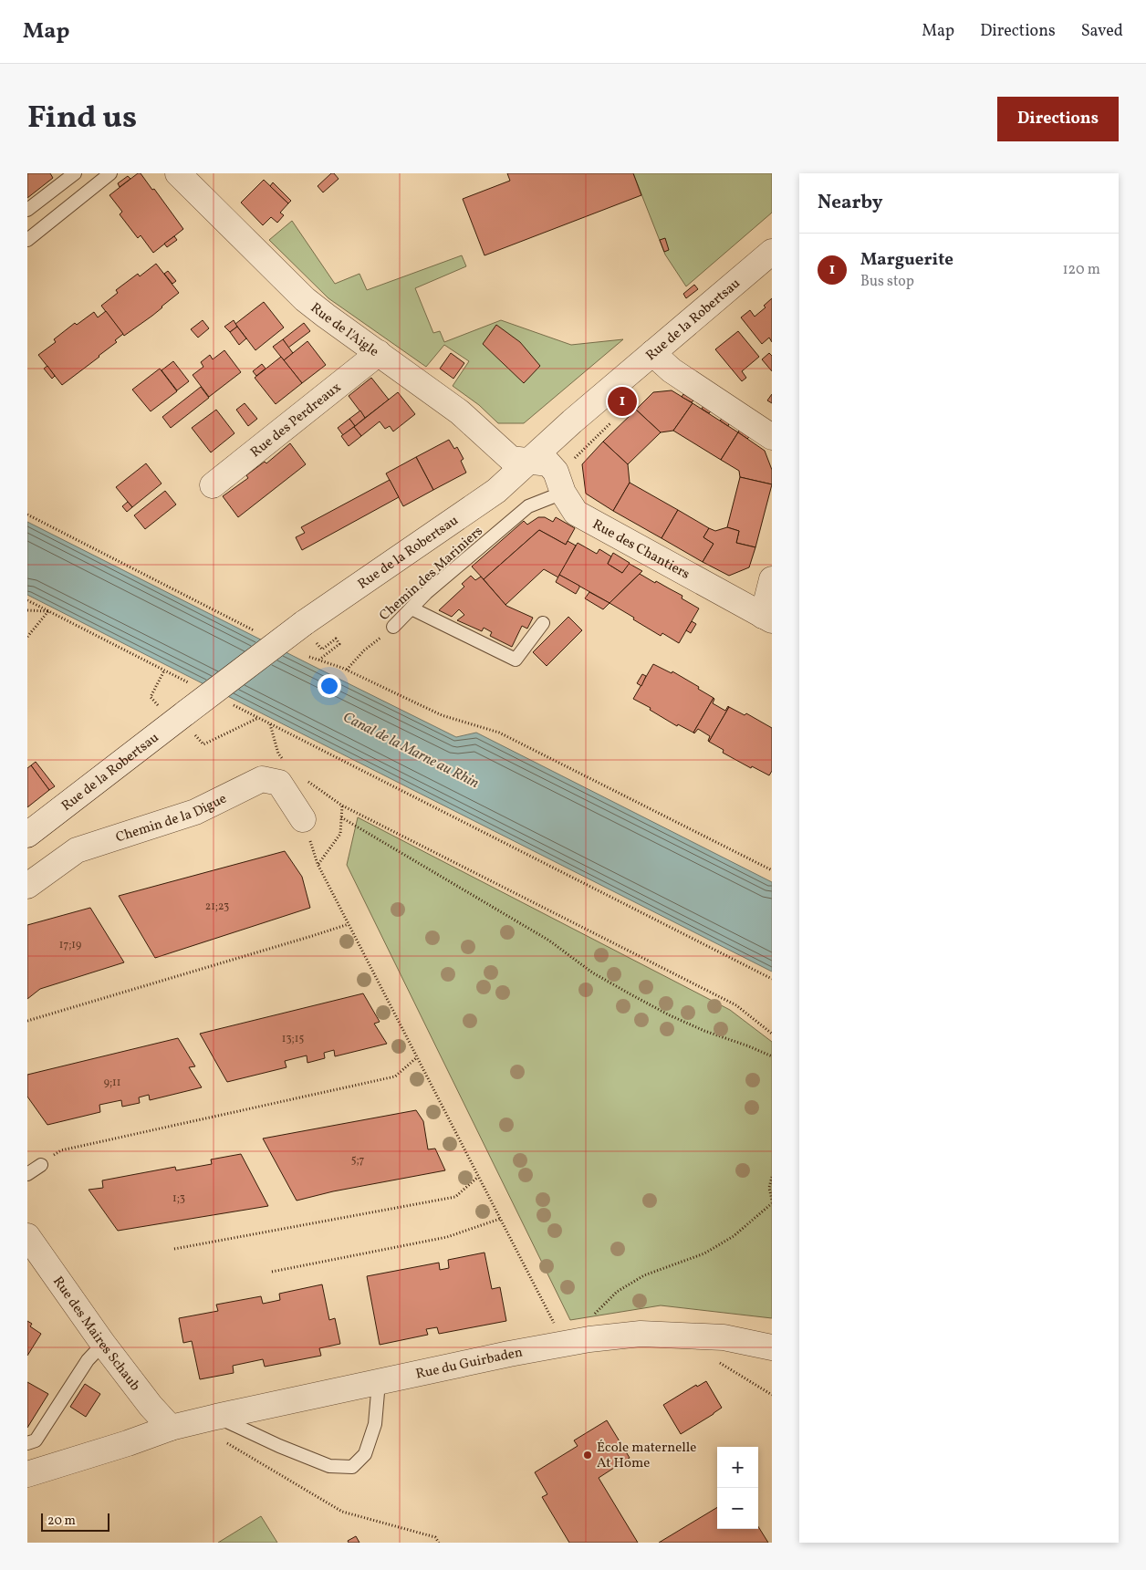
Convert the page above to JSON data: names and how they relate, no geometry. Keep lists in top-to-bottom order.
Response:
{
  "streets": {
    "street": [
      "Rue de la Robertsau",
      "Rue de l'Aigle",
      "Rue des Perdreaux",
      "Rue des Chantiers",
      "Chemin de la Digue",
      "Rue des Maires Schaub",
      "Rue du Guirbaden"
    ],
    "lane": ["Chemin des Mariniers"]
  },
  "crossings": [
    ["Rue de la Robertsau", "Rue de l'Aigle"],
    ["Rue de la Robertsau", "Rue des Chantiers"],
    ["Rue de l'Aigle", "Rue des Perdreaux"],
    ["Rue de l'Aigle", "Rue des Chantiers"],
    ["Rue des Chantiers", "Chemin des Mariniers"],
    ["Rue des Maires Schaub", "Rue du Guirbaden"]
  ],
  "water": ["Canal de la Marne au Rhin"],
  "places": ["École maternelle At Home"],
  "house_numbers": [
    "21;23",
    "17;19",
    "13;15",
    "9;11",
    "5;7",
    "1;3"
  ],
  "scale_bar": "20 m",
  "page": {
    "header": "Map",
    "nav": ["Map", "Directions", "Saved"],
    "title": "Find us",
    "buttons": "Directions",
    "heading": "Nearby",
    "list": [
      {
        "mark": "1",
        "name": "Marguerite",
        "note": "Bus stop",
        "value": "120 m"
      }
    ],
    "pins": "1",
    "map_buttons": ["+", "−"],
    "scale": "20 m"
  }
}
